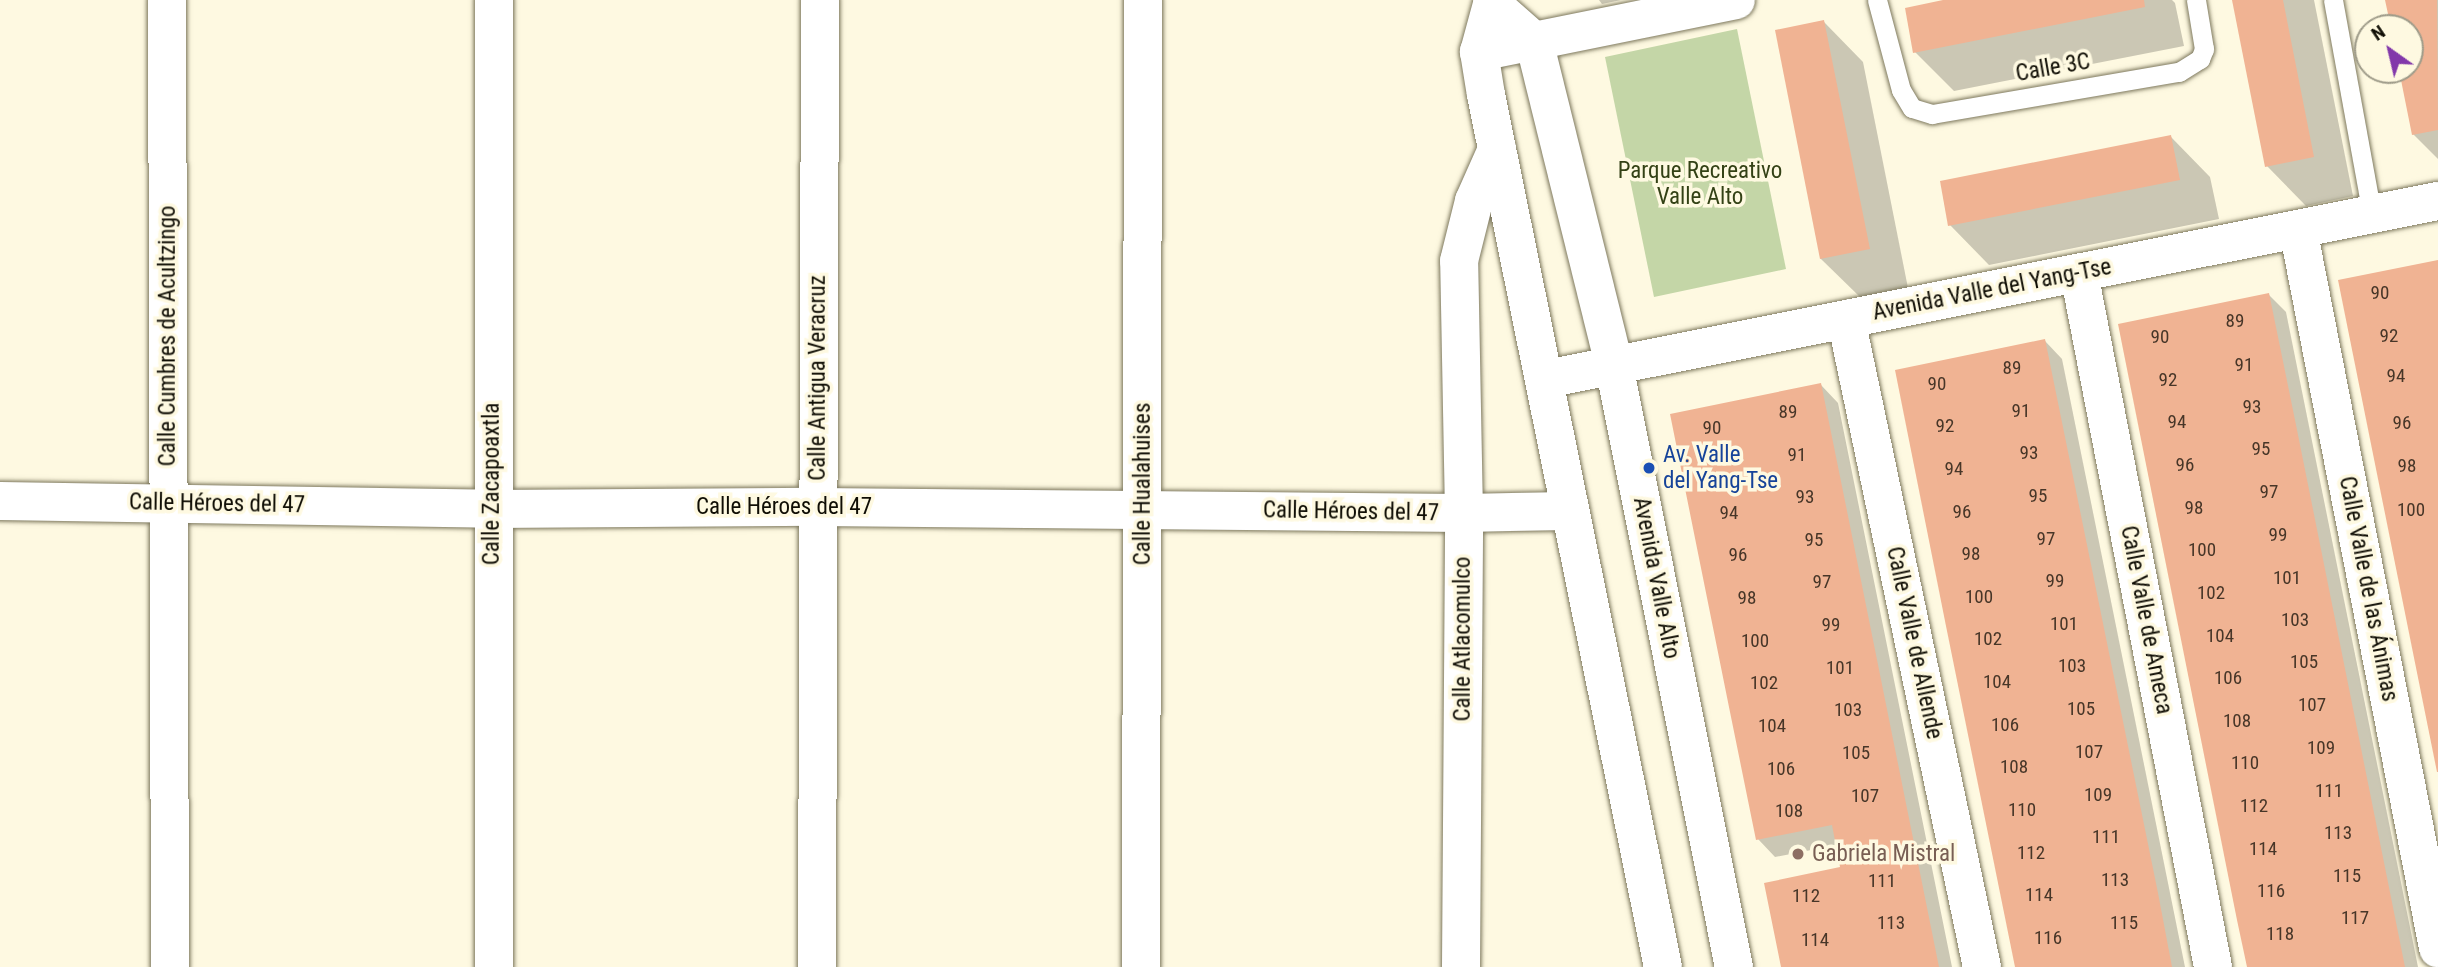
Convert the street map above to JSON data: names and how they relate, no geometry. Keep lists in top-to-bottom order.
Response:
{
  "streets": {
    "street": [
      "Avenida Valle del Yang-Tse",
      "Calle Cumbres de Acultzingo",
      "Calle Antigua Veracruz",
      "Calle Zacapoaxtla",
      "Calle Hualahuises",
      "Calle Héroes del 47",
      "Avenida Valle Alto",
      "Calle Valle de las Ánimas",
      "Calle Valle de Ameca",
      "Calle Atlacomulco",
      "Calle Valle de Allende"
    ],
    "lane": ["Calle 3C"]
  },
  "crossings": [
    ["Avenida Valle del Yang-Tse", "Avenida Valle Alto"],
    ["Avenida Valle del Yang-Tse", "Calle Valle de las Ánimas"],
    ["Avenida Valle del Yang-Tse", "Calle Valle de Ameca"],
    ["Avenida Valle del Yang-Tse", "Calle Valle de Allende"],
    ["Calle Cumbres de Acultzingo", "Calle Héroes del 47"],
    ["Calle Antigua Veracruz", "Calle Héroes del 47"],
    ["Calle Zacapoaxtla", "Calle Héroes del 47"],
    ["Calle Hualahuises", "Calle Héroes del 47"],
    ["Calle Héroes del 47", "Calle Atlacomulco"]
  ],
  "parks": ["Parque Recreativo Valle Alto"],
  "places": ["Av. Valle del Yang-Tse", "Gabriela Mistral"],
  "house_numbers": [
    "90",
    "89",
    "92",
    "90",
    "91",
    "89",
    "94",
    "92",
    "90",
    "93",
    "91",
    "89",
    "94",
    "96",
    "92",
    "90",
    "95",
    "93",
    "91",
    "96",
    "98",
    "94",
    "97",
    "95",
    "93",
    "98",
    "100",
    "96",
    "94",
    "99",
    "97",
    "95",
    "100",
    "98",
    "96",
    "101",
    "99",
    "97",
    "102",
    "100",
    "98",
    "103",
    "101",
    "99",
    "104",
    "102",
    "100",
    "105",
    "103",
    "101",
    "106",
    "104",
    "102",
    "107",
    "105",
    "103",
    "108",
    "106",
    "104",
    "109",
    "107",
    "105",
    "110",
    "108",
    "106",
    "111",
    "109",
    "107",
    "112",
    "110",
    "108",
    "113",
    "111",
    "114",
    "112",
    "115",
    "113",
    "111",
    "116",
    "114",
    "112",
    "117",
    "113",
    "115",
    "118",
    "116",
    "114"
  ],
  "north": "top left"
}
